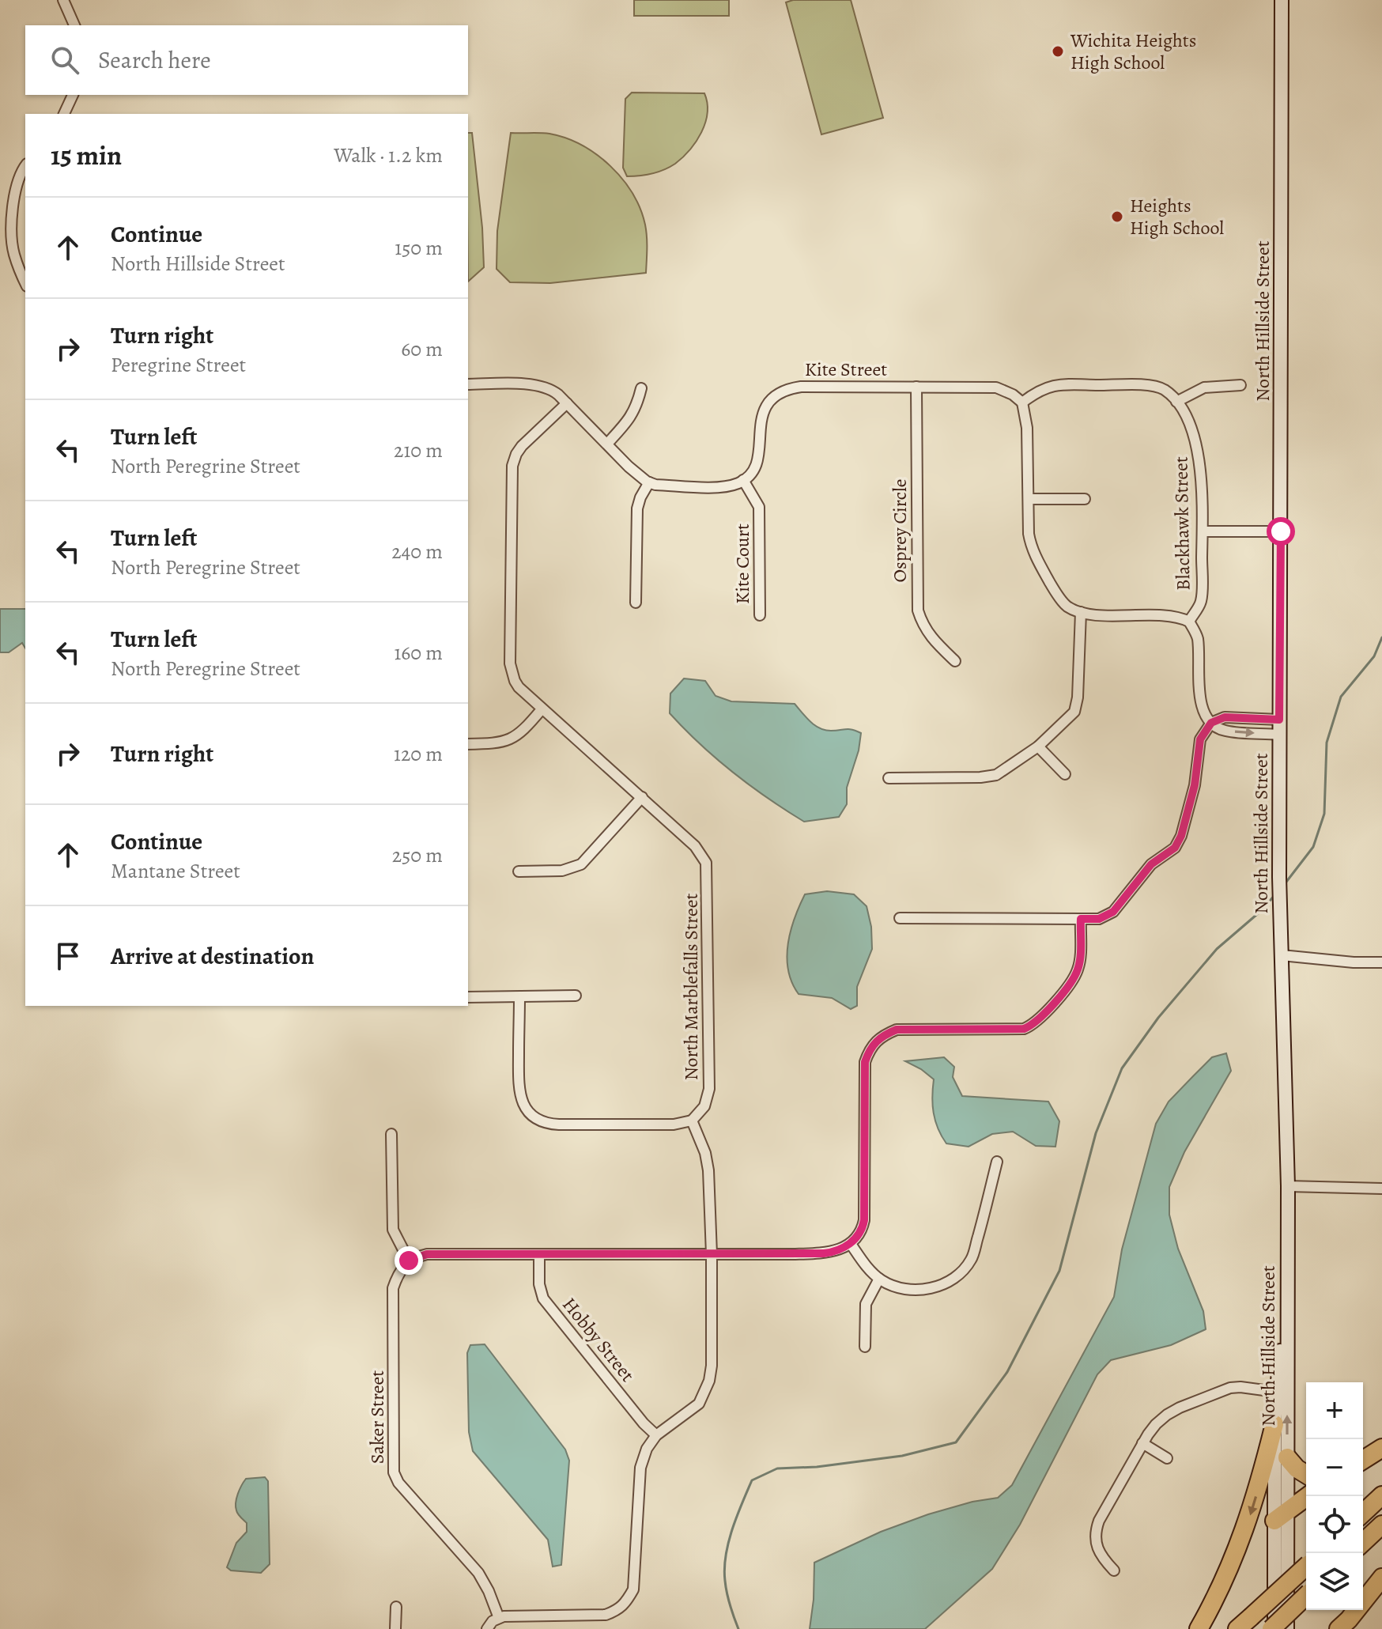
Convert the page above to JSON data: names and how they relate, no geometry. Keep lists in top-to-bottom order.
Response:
{
  "streets": {
    "main road": ["North Hillside Street"],
    "street": [
      "Kite Street",
      "Blackhawk Street",
      "Osprey Circle",
      "Kite Court",
      "North Marblefalls Street",
      "Hobby Street",
      "Saker Street"
    ]
  },
  "crossings": [
    ["Kite Street", "Osprey Circle"],
    ["Kite Street", "Kite Court"]
  ],
  "places": ["Wichita Heights High School", "Heights High School"],
  "page": {
    "search": "Search here",
    "heading": ["15 min", "Walk · 1.2 km"],
    "list": [
      ["Continue", "North Hillside Street", "150 m"],
      ["Turn right", "Peregrine Street", "60 m"],
      ["Turn left", "North Peregrine Street", "210 m"],
      ["Turn left", "North Peregrine Street", "240 m"],
      ["Turn left", "North Peregrine Street", "160 m"],
      ["Turn right", "120 m"],
      ["Continue", "Mantane Street", "250 m"],
      "Arrive at destination"
    ],
    "map_buttons": ["+", "−"]
  }
}
